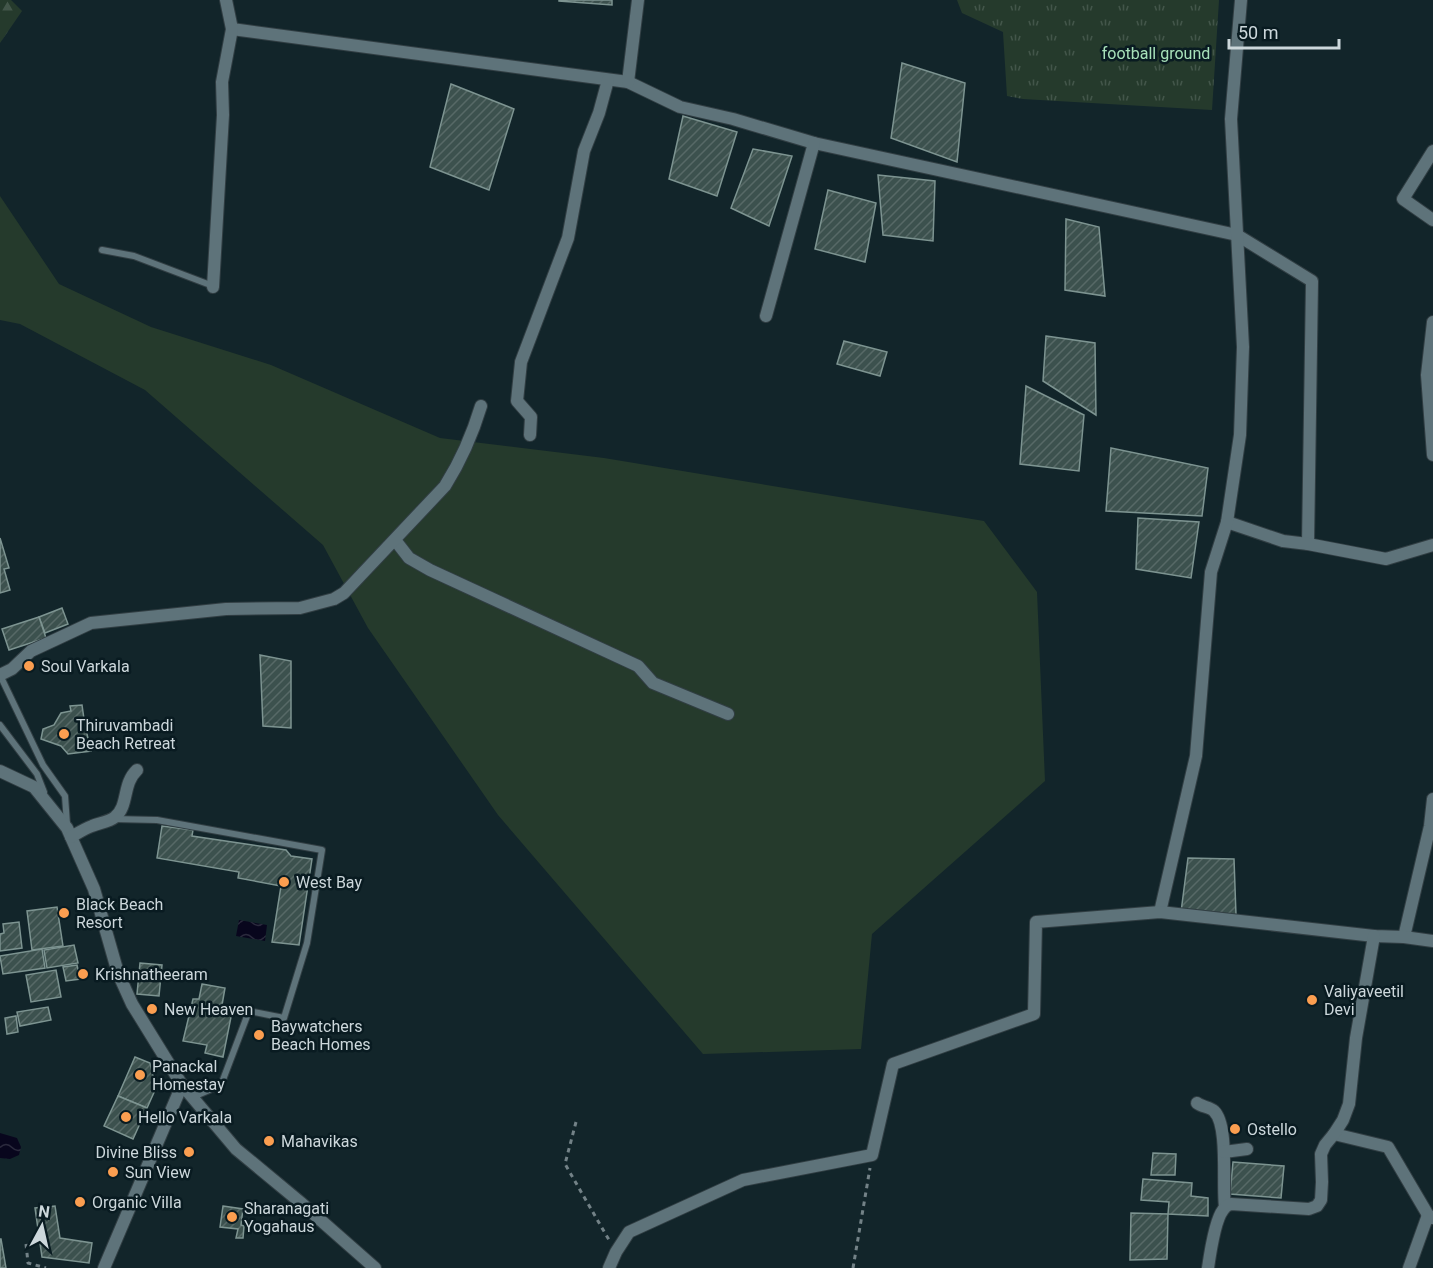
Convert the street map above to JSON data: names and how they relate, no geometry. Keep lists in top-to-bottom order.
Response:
{
  "parks": ["football ground"],
  "places": [
    "Soul Varkala",
    "Thiruvambadi Beach Retreat",
    "West Bay",
    "Black Beach Resort",
    "Krishnatheeram",
    "Valiyaveetil Devi",
    "New Heaven",
    "Baywatchers Beach Homes",
    "Panackal Homestay",
    "Hello Varkala",
    "Ostello",
    "Mahavikas",
    "Divine Bliss",
    "Sun View",
    "Organic Villa",
    "Sharanagati Yogahaus"
  ],
  "scale_bar": "50 m",
  "north": "top"
}
